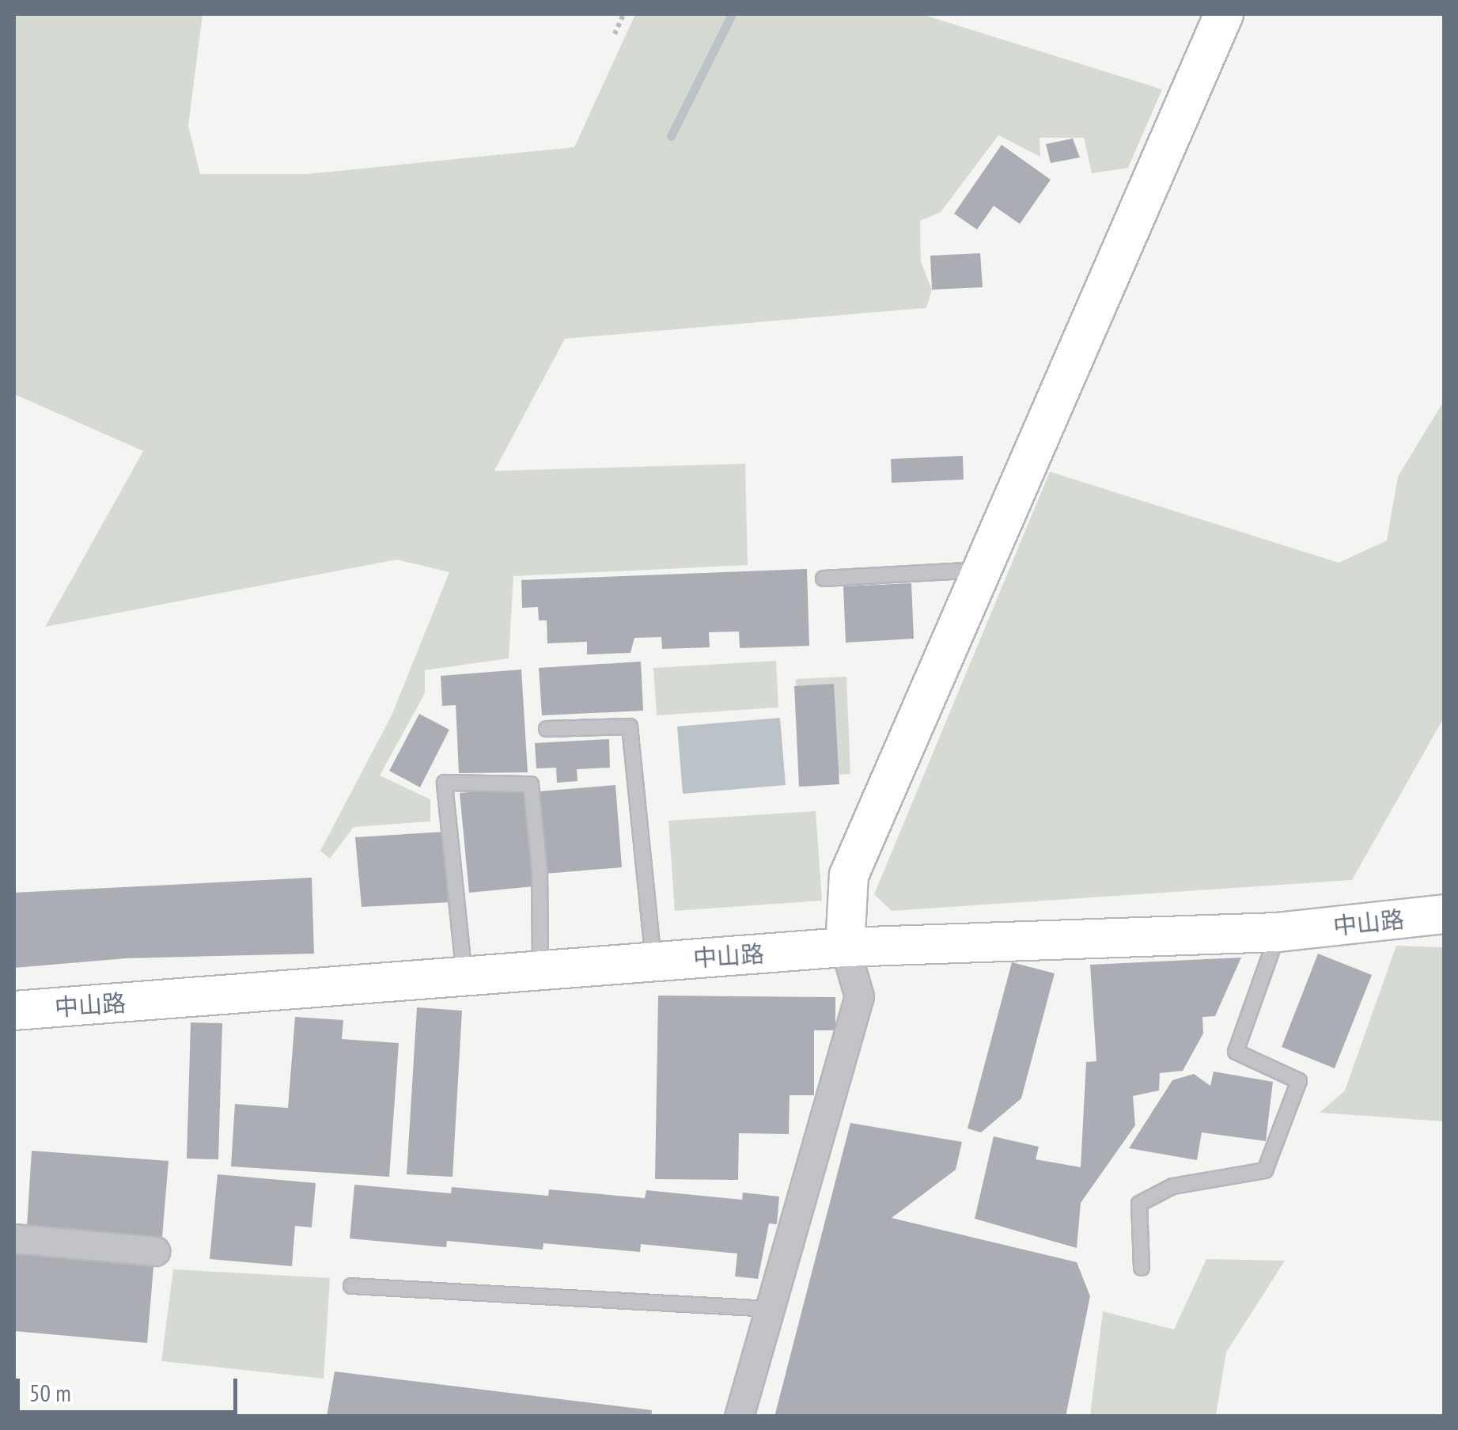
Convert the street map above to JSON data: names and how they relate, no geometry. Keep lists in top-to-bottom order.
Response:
{
  "streets": {
    "main road": ["中山路"]
  },
  "scale_bar": "50 m"
}
